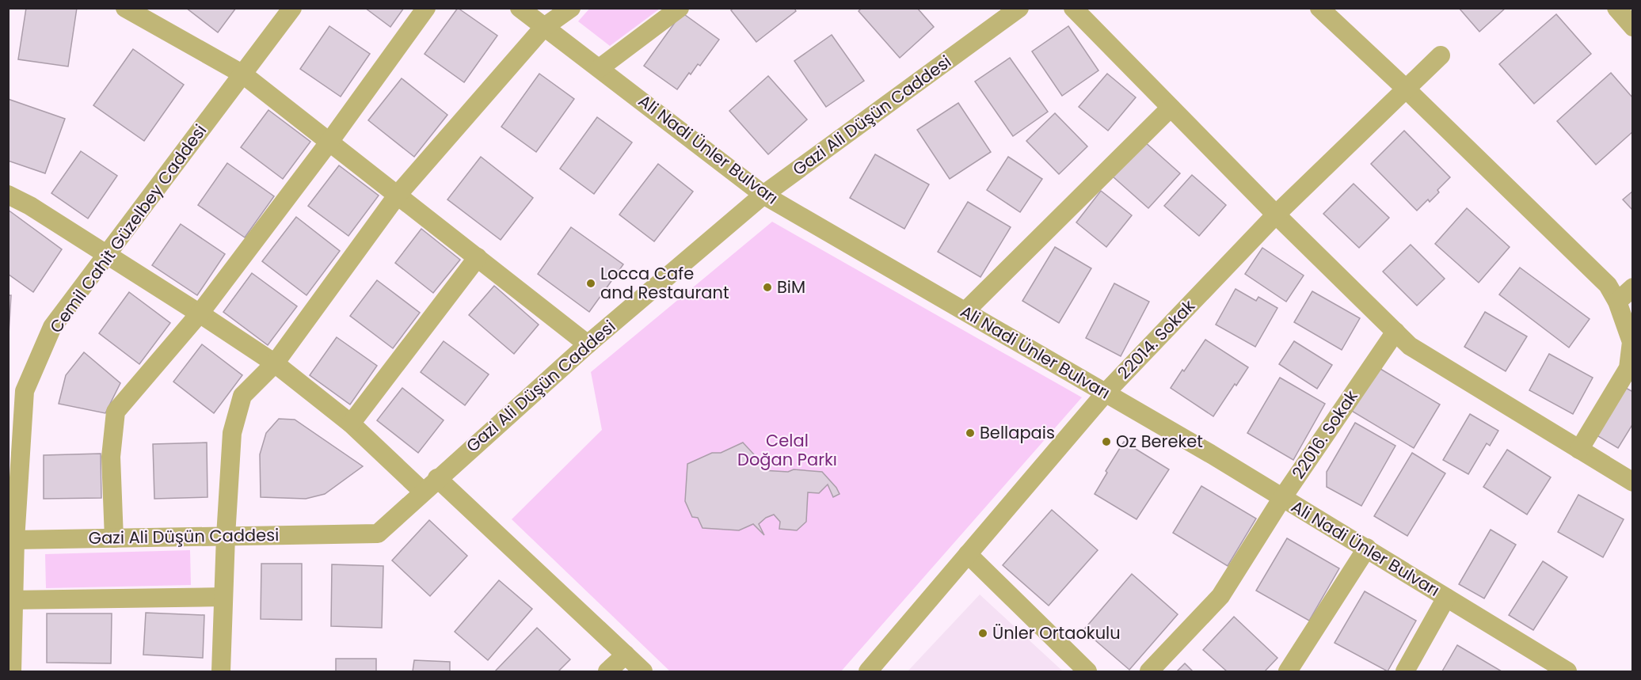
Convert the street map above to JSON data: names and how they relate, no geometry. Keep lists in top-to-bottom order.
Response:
{
  "streets": {
    "street": [
      "Gazi Ali Düşün Caddesi",
      "Ali Nadi Ünler Bulvarı",
      "Cemil Cahit Güzelbey Caddesi",
      "22014. Sokak",
      "22016. Sokak"
    ]
  },
  "crossings": [
    ["Gazi Ali Düşün Caddesi", "Ali Nadi Ünler Bulvarı"],
    ["Gazi Ali Düşün Caddesi", "Cemil Cahit Güzelbey Caddesi"],
    ["Ali Nadi Ünler Bulvarı", "22014. Sokak"],
    ["Ali Nadi Ünler Bulvarı", "22016. Sokak"]
  ],
  "parks": ["Celal Doğan Parkı"],
  "places": [
    "Locca Cafe and Restaurant",
    "BiM",
    "Bellapais",
    "Oz Bereket",
    "Ünler Ortaokulu"
  ]
}
